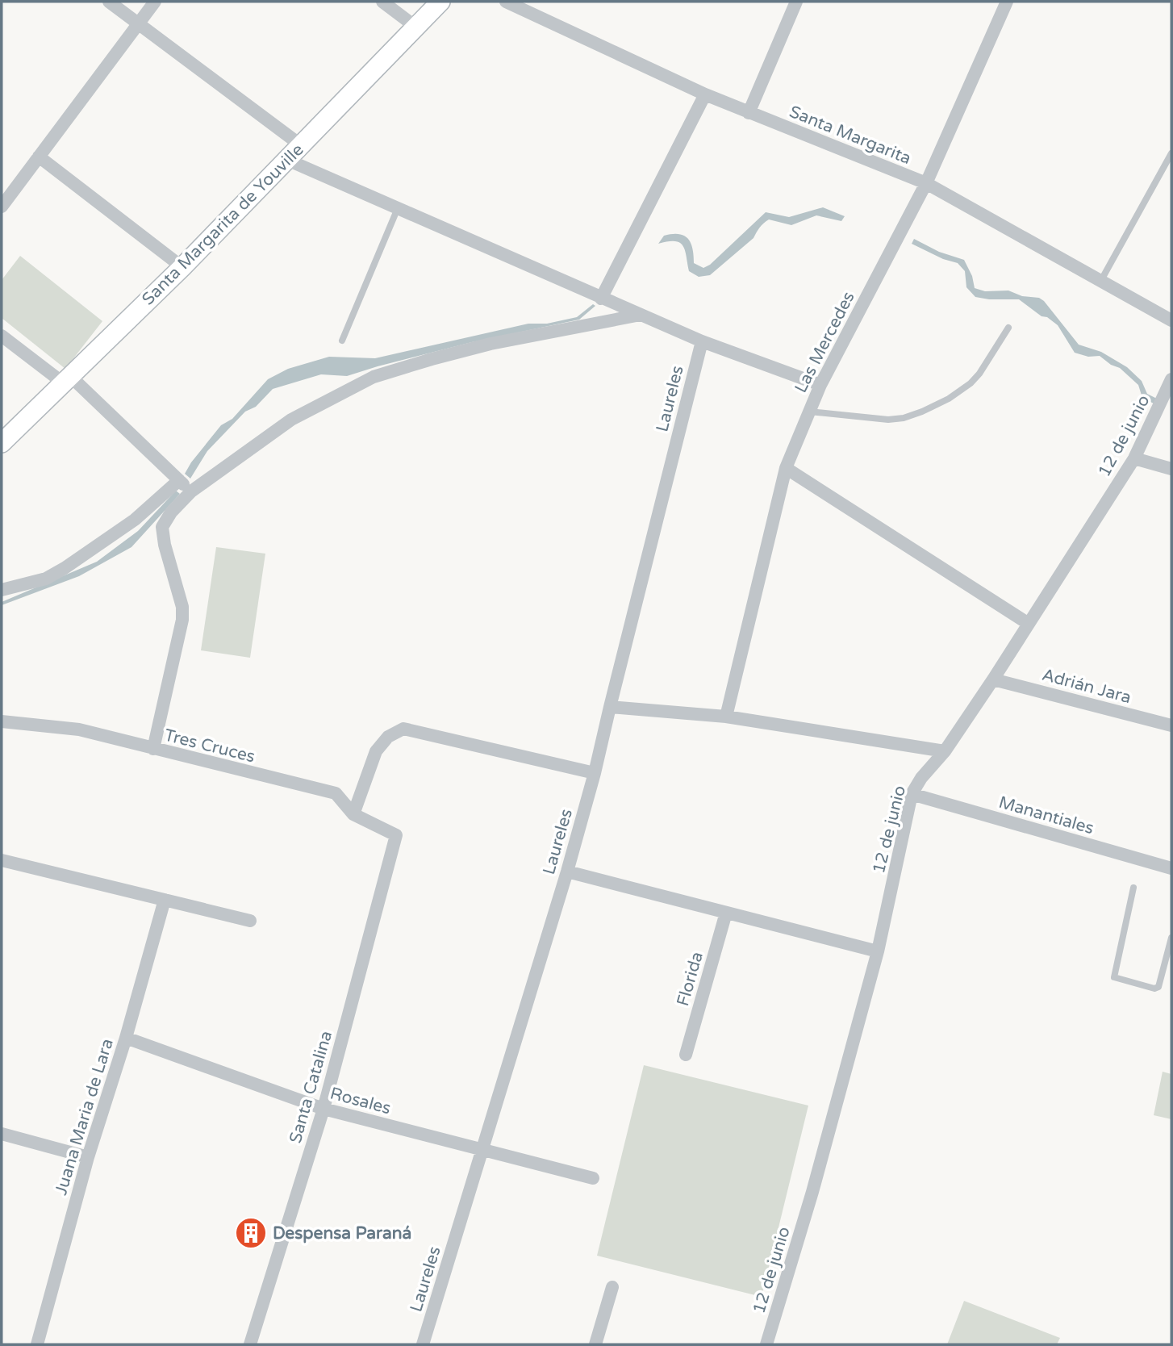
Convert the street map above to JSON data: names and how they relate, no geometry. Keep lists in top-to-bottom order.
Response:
{
  "streets": {
    "main road": ["Santa Margarita de Youville"],
    "street": [
      "Santa Margarita",
      "Las Mercedes",
      "Laureles",
      "12 de junio",
      "Adrián Jara",
      "Tres Cruces",
      "Manantiales",
      "Florida",
      "Santa Catalina",
      "Rosales",
      "Juana Maria de Lara"
    ]
  },
  "crossings": [
    ["Santa Margarita", "Las Mercedes"],
    ["Laureles", "Rosales"],
    ["12 de junio", "Adrián Jara"],
    ["12 de junio", "Manantiales"],
    ["Tres Cruces", "Santa Catalina"],
    ["Santa Catalina", "Rosales"],
    ["Rosales", "Juana Maria de Lara"]
  ],
  "places": {
    "building": ["Despensa Paraná"]
  }
}
